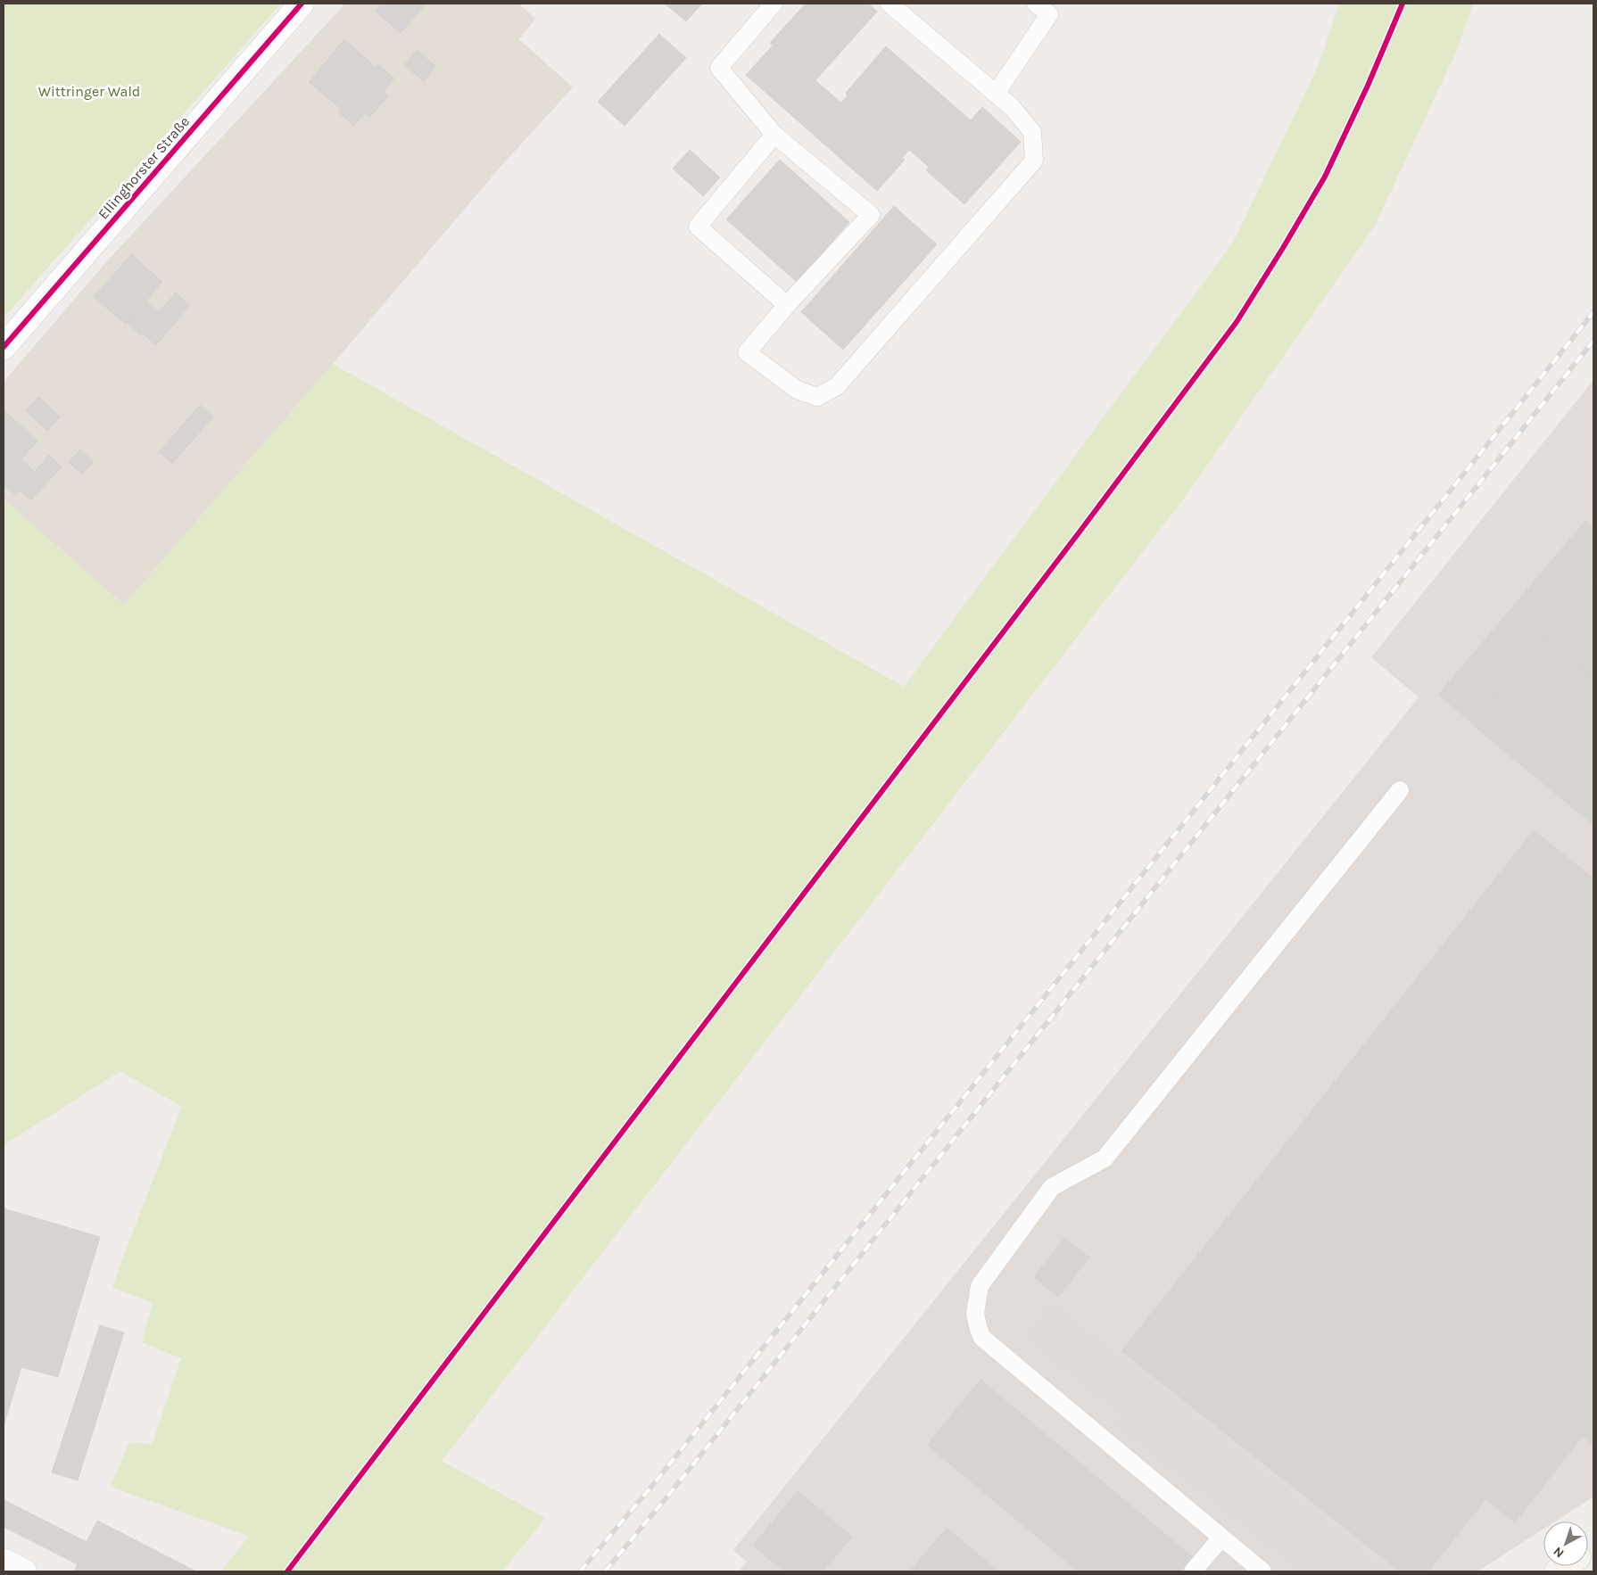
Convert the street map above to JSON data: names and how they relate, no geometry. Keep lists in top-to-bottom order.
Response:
{
  "streets": {
    "street": ["Ellinghorster Straße"]
  },
  "parks": ["Wittringer Wald"],
  "north": "bottom left"
}
